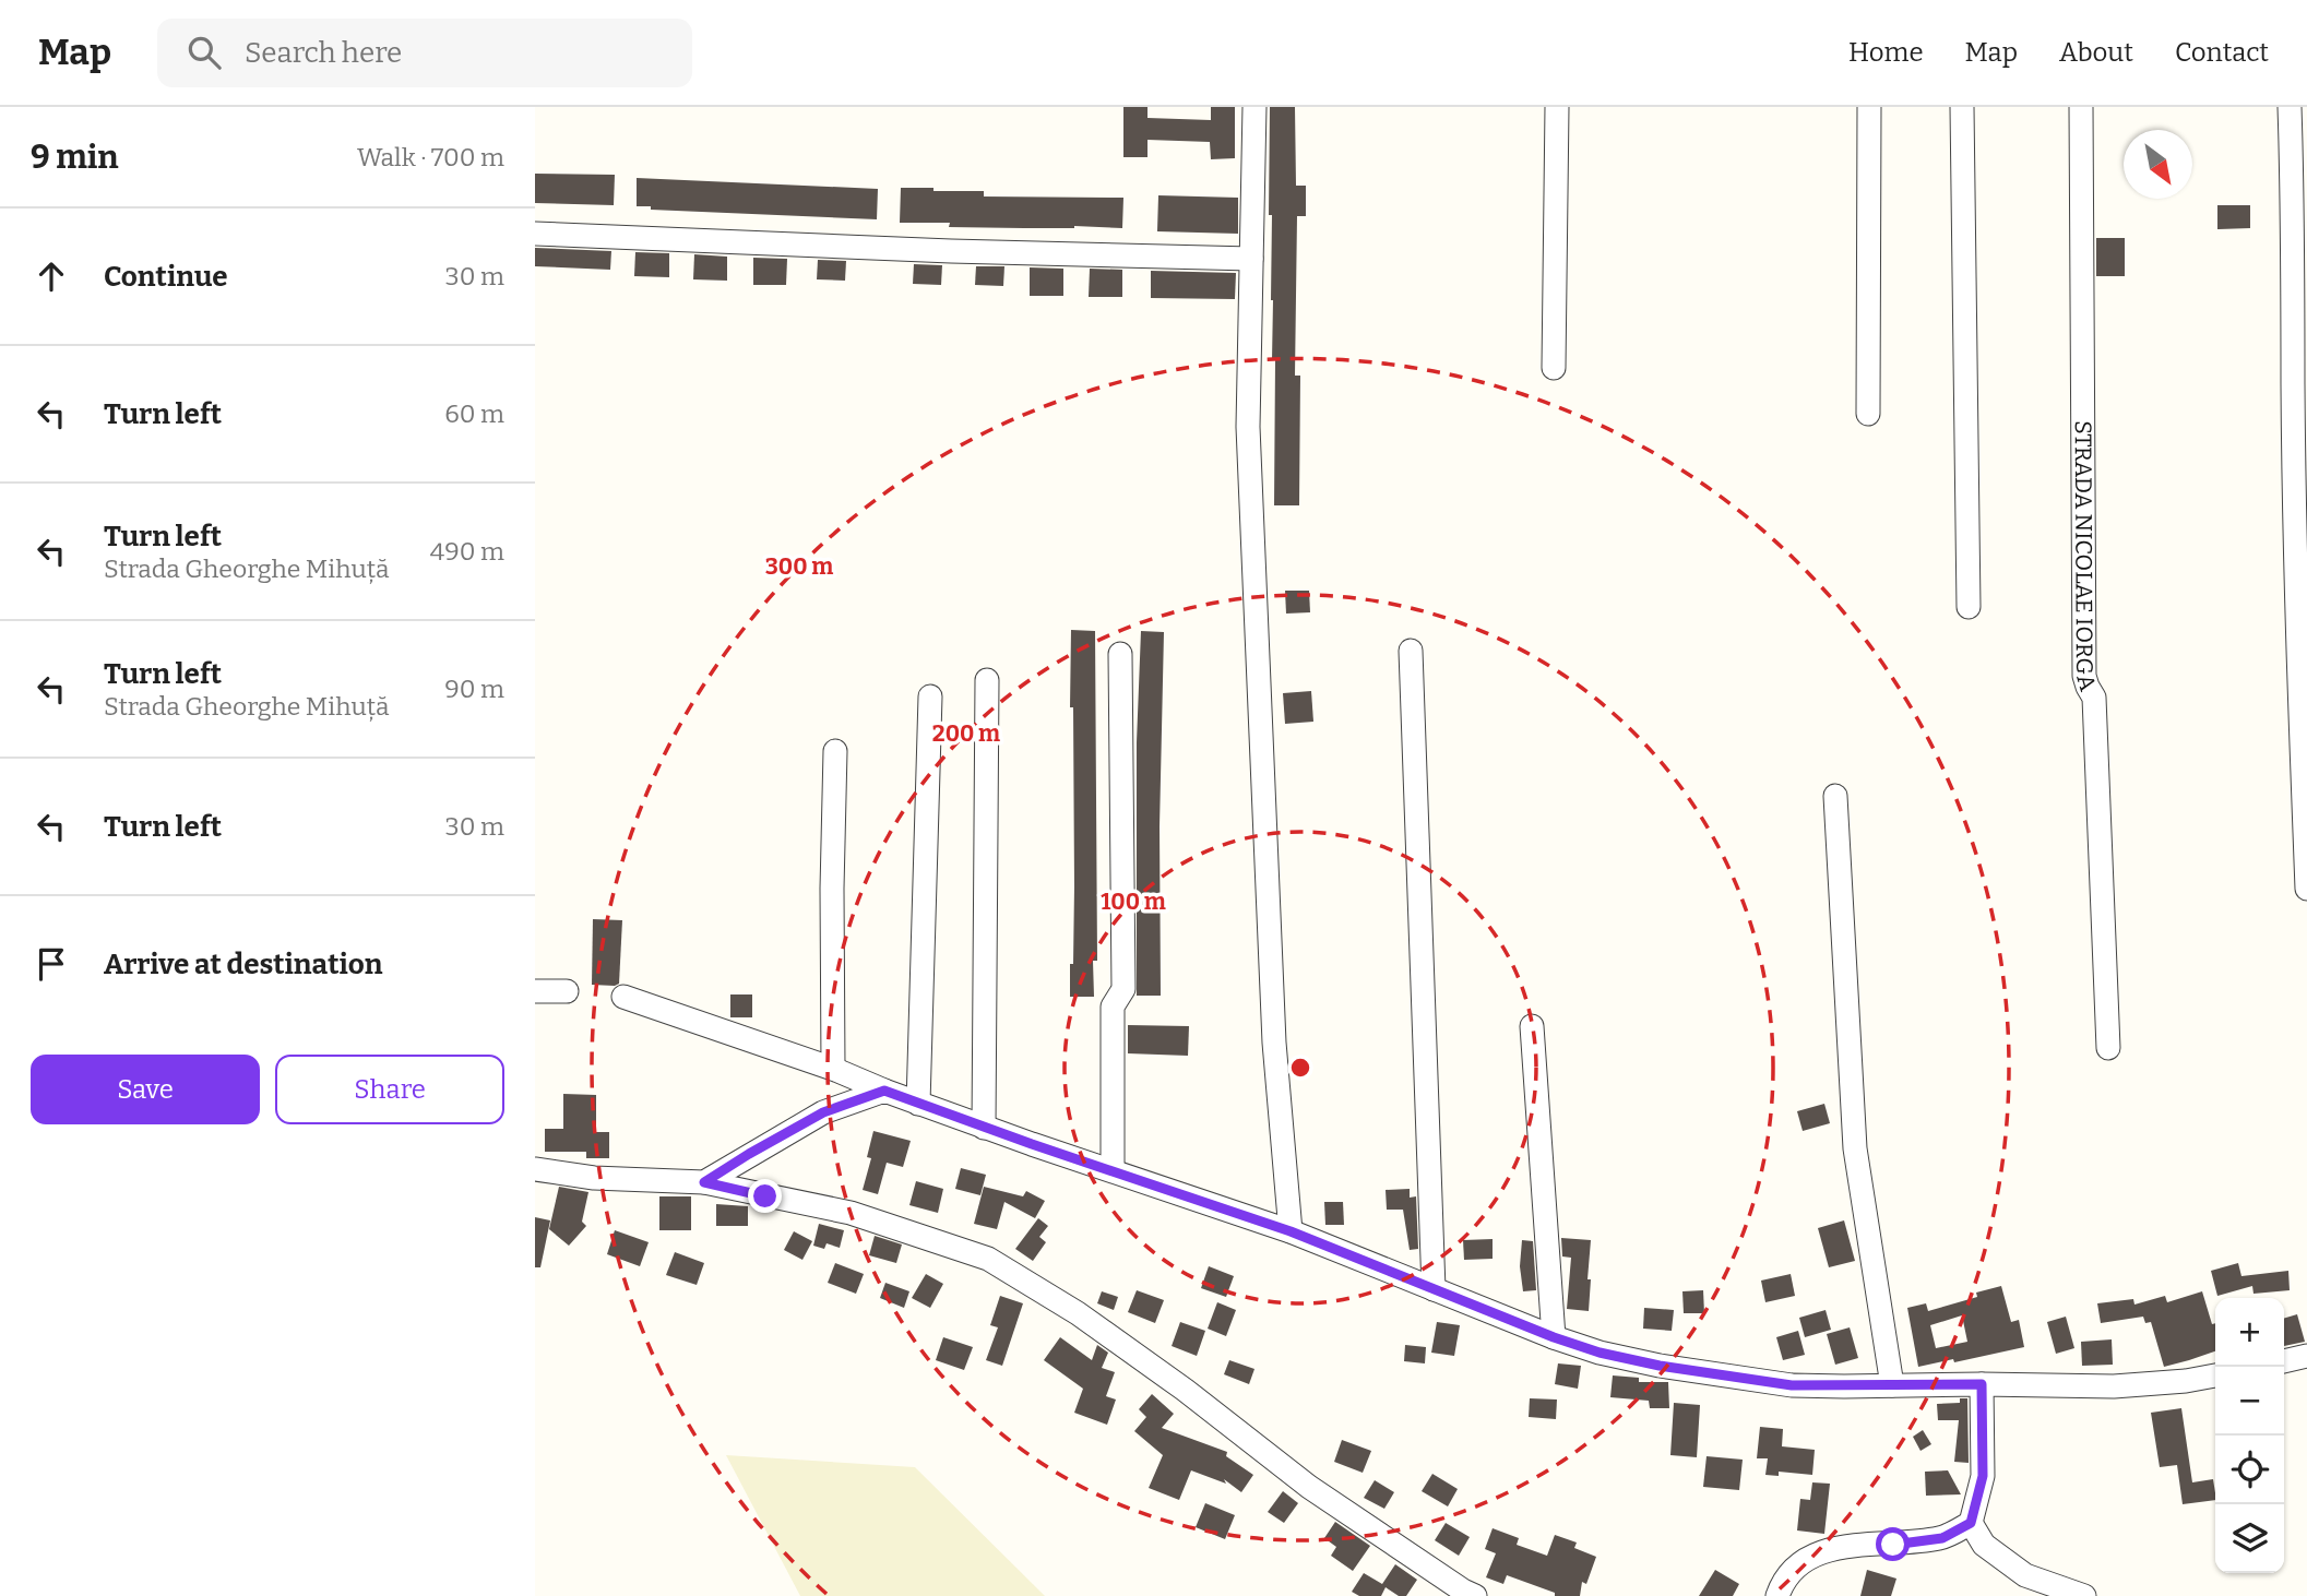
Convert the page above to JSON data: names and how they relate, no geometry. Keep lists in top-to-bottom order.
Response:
{
  "streets": {
    "street": ["STRADA NICOLAE IORGA"]
  },
  "north": "bottom right",
  "page": {
    "header": "Map",
    "search": "Search here",
    "nav": [
      "Home",
      "Map",
      "About",
      "Contact"
    ],
    "heading": ["9 min", "Walk · 700 m"],
    "list": [
      ["Continue", "30 m"],
      ["Turn left", "60 m"],
      ["Turn left", "Strada Gheorghe Mihuță", "490 m"],
      ["Turn left", "Strada Gheorghe Mihuță", "90 m"],
      ["Turn left", "30 m"],
      "Arrive at destination"
    ],
    "buttons": ["Save", "Share"],
    "map_buttons": ["+", "−"]
  },
  "rings": ["300 m", "200 m", "100 m"]
}
